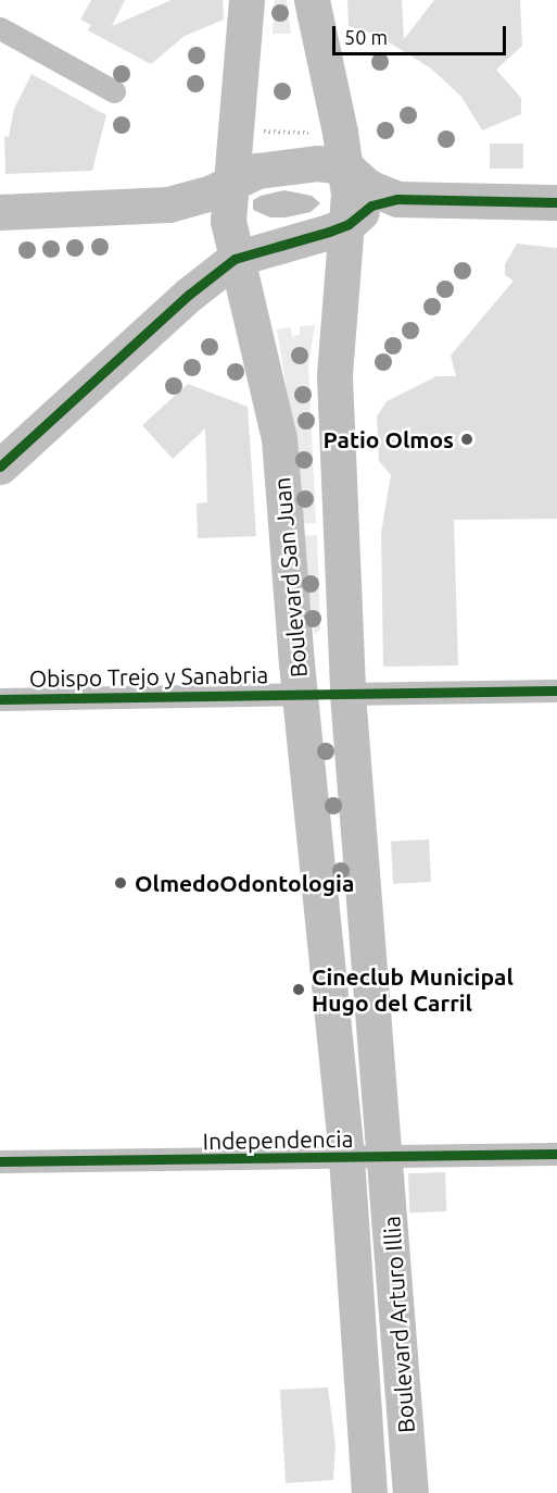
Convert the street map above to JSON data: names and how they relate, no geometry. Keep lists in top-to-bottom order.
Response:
{
  "streets": {
    "main road": ["Boulevard San Juan", "Boulevard Arturo Illia"],
    "street": ["Obispo Trejo y Sanabria", "Independencia"]
  },
  "crossings": [
    ["Boulevard San Juan", "Obispo Trejo y Sanabria"],
    ["Boulevard San Juan", "Independencia"],
    ["Boulevard San Juan", "Boulevard Arturo Illia"],
    ["Independencia", "Boulevard Arturo Illia"]
  ],
  "places": ["Patio Olmos", "OlmedoOdontologia", "Cineclub Municipal Hugo del Carril"],
  "scale_bar": "50 m"
}
